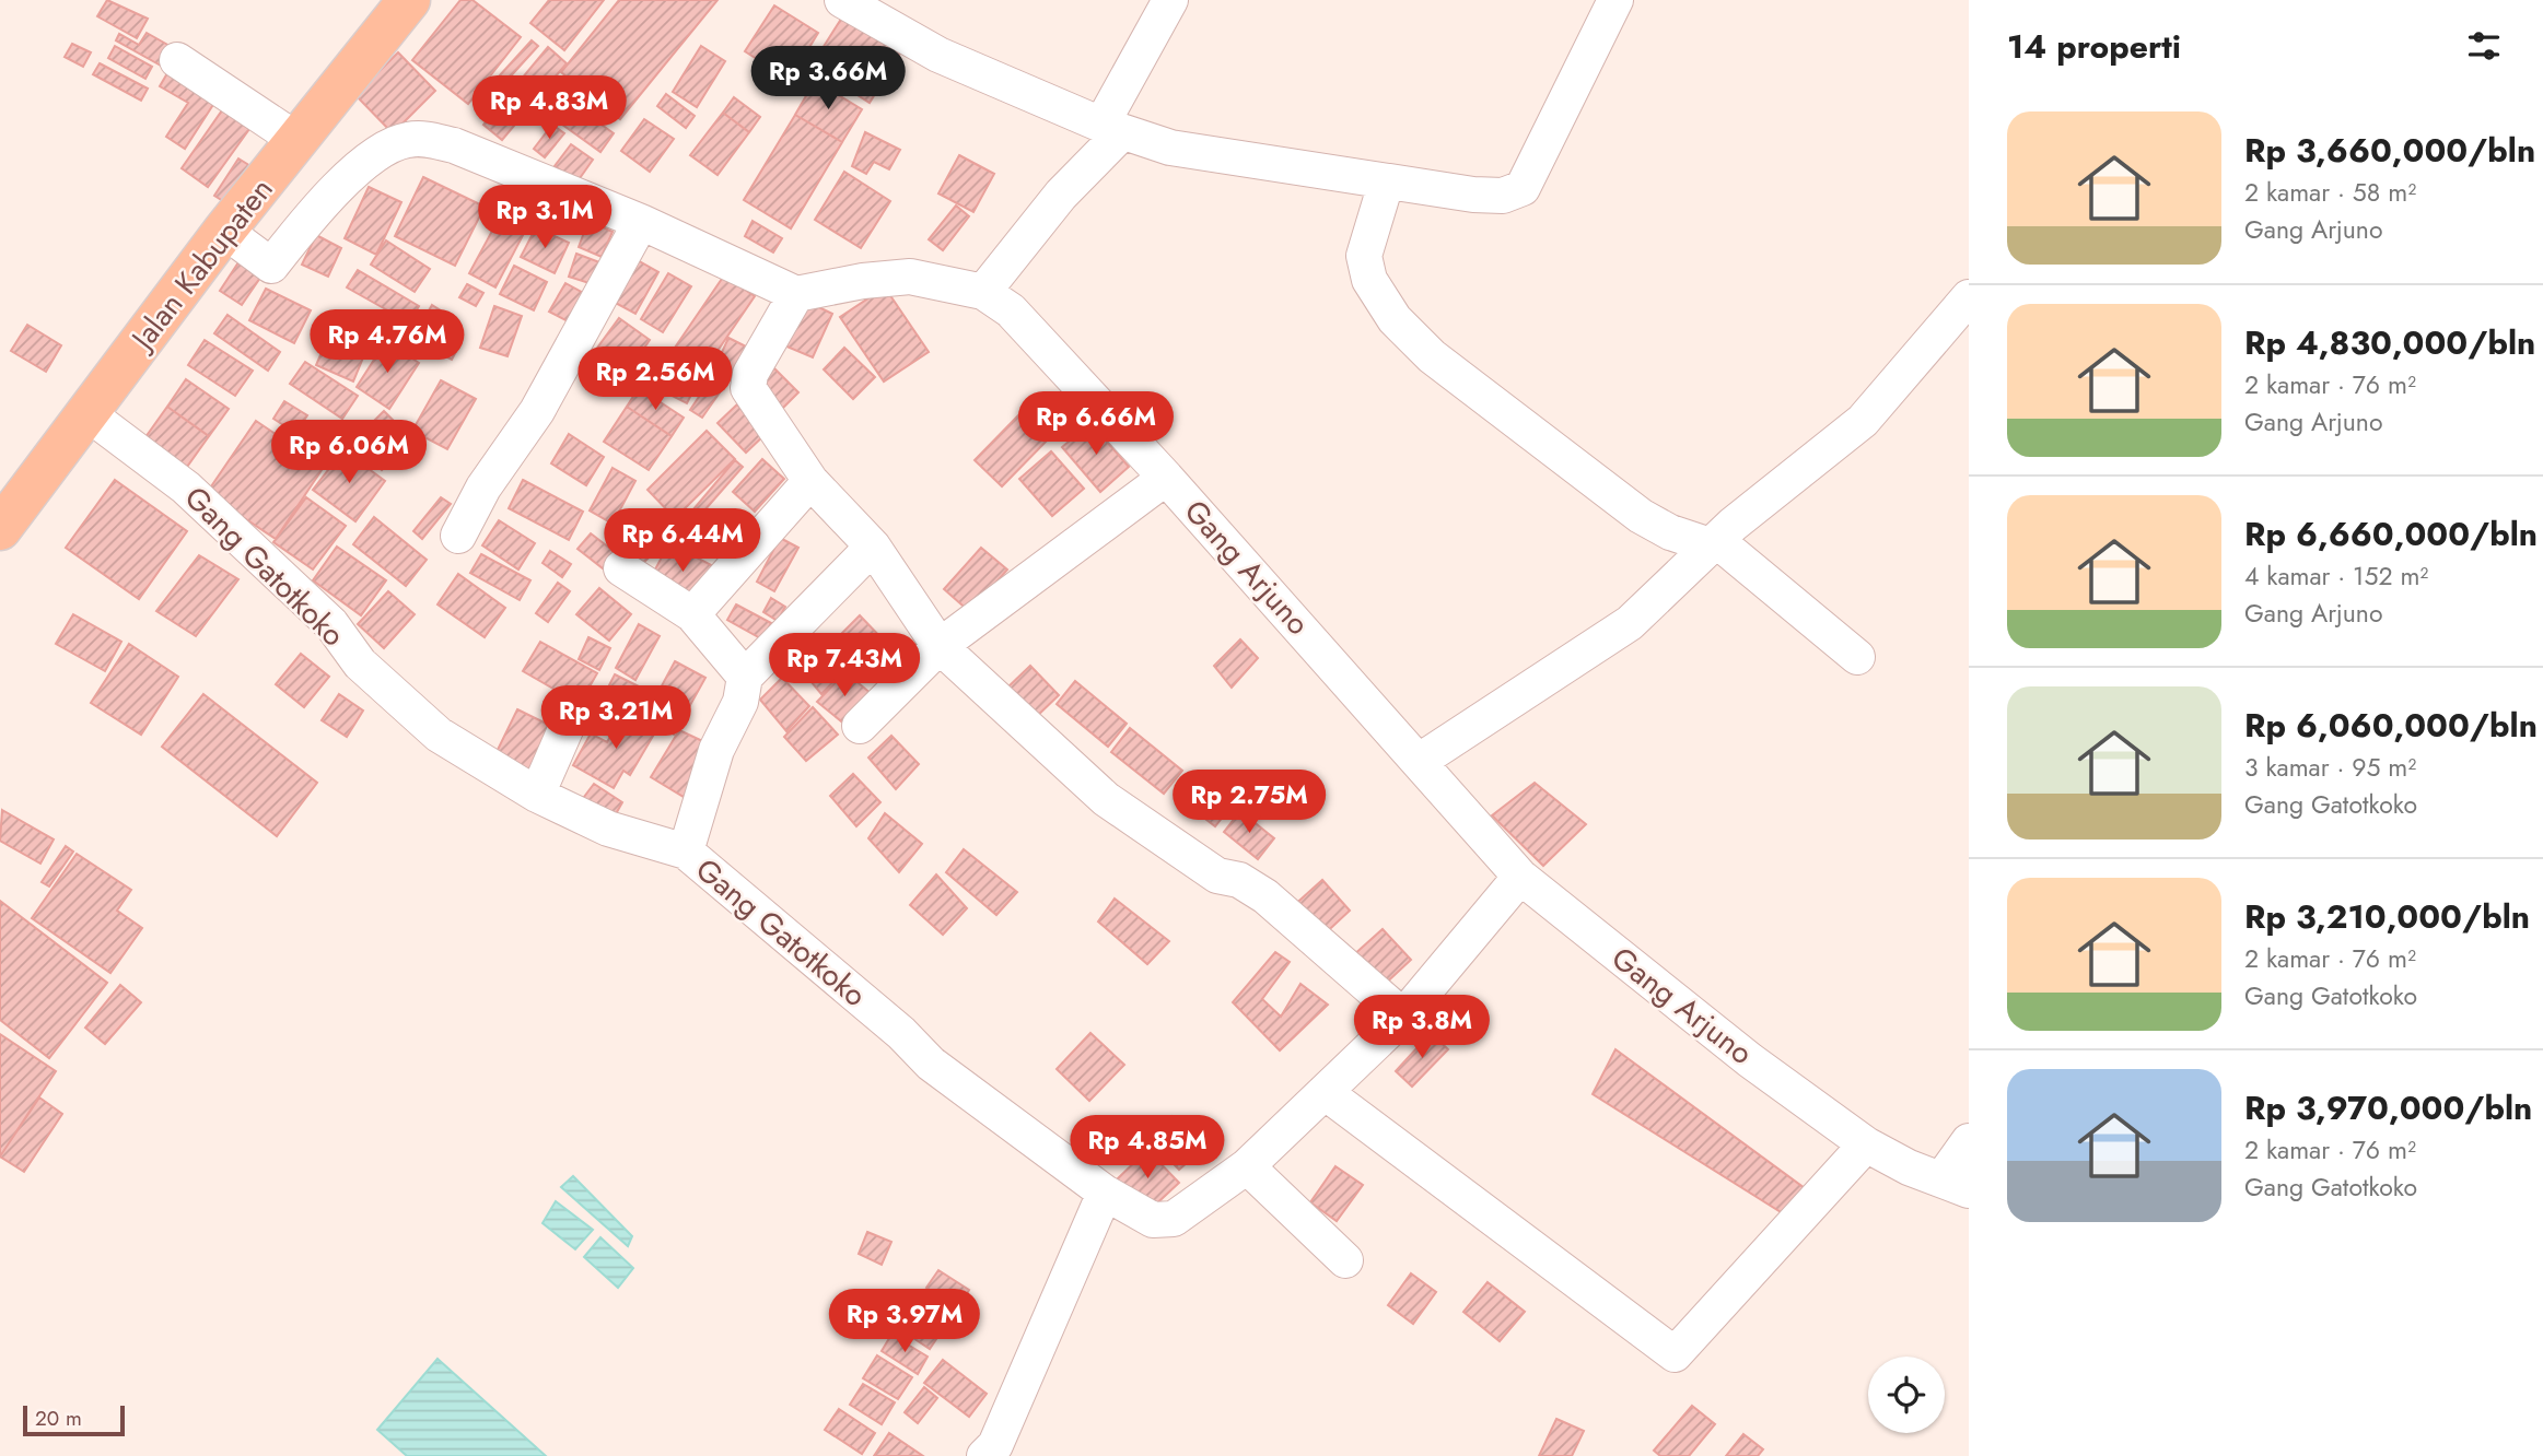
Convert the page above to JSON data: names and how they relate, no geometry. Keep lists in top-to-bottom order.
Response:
{
  "streets": {
    "main road": ["Jalan Kabupaten"],
    "street": ["Gang Gatotkoko", "Gang Arjuno"]
  },
  "crossings": [
    ["Jalan Kabupaten", "Gang Gatotkoko"],
    ["Gang Gatotkoko", "Gang Arjuno"]
  ],
  "scale_bar": "20 m",
  "page": {
    "heading": "14 properti",
    "price": [
      "Rp 3.66M",
      "Rp 4.83M",
      "Rp 3.1M",
      "Rp 4.76M",
      "Rp 2.56M",
      "Rp 6.66M",
      "Rp 6.06M",
      "Rp 6.44M",
      "Rp 7.43M",
      "Rp 3.21M",
      "Rp 2.75M",
      "Rp 3.8M",
      "Rp 4.85M",
      "Rp 3.97M"
    ],
    "list": [
      {
        "name": "Rp 3,660,000/bln",
        "note": "2 kamar · 58 m² · Gang Arjuno"
      },
      {
        "name": "Rp 4,830,000/bln",
        "note": "2 kamar · 76 m² · Gang Arjuno"
      },
      {
        "name": "Rp 6,660,000/bln",
        "note": "4 kamar · 152 m² · Gang Arjuno"
      },
      {
        "name": "Rp 6,060,000/bln",
        "note": "3 kamar · 95 m² · Gang Gatotkoko"
      },
      {
        "name": "Rp 3,210,000/bln",
        "note": "2 kamar · 76 m² · Gang Gatotkoko"
      },
      {
        "name": "Rp 3,970,000/bln",
        "note": "2 kamar · 76 m² · Gang Gatotkoko"
      }
    ],
    "scale": "20 m"
  }
}
